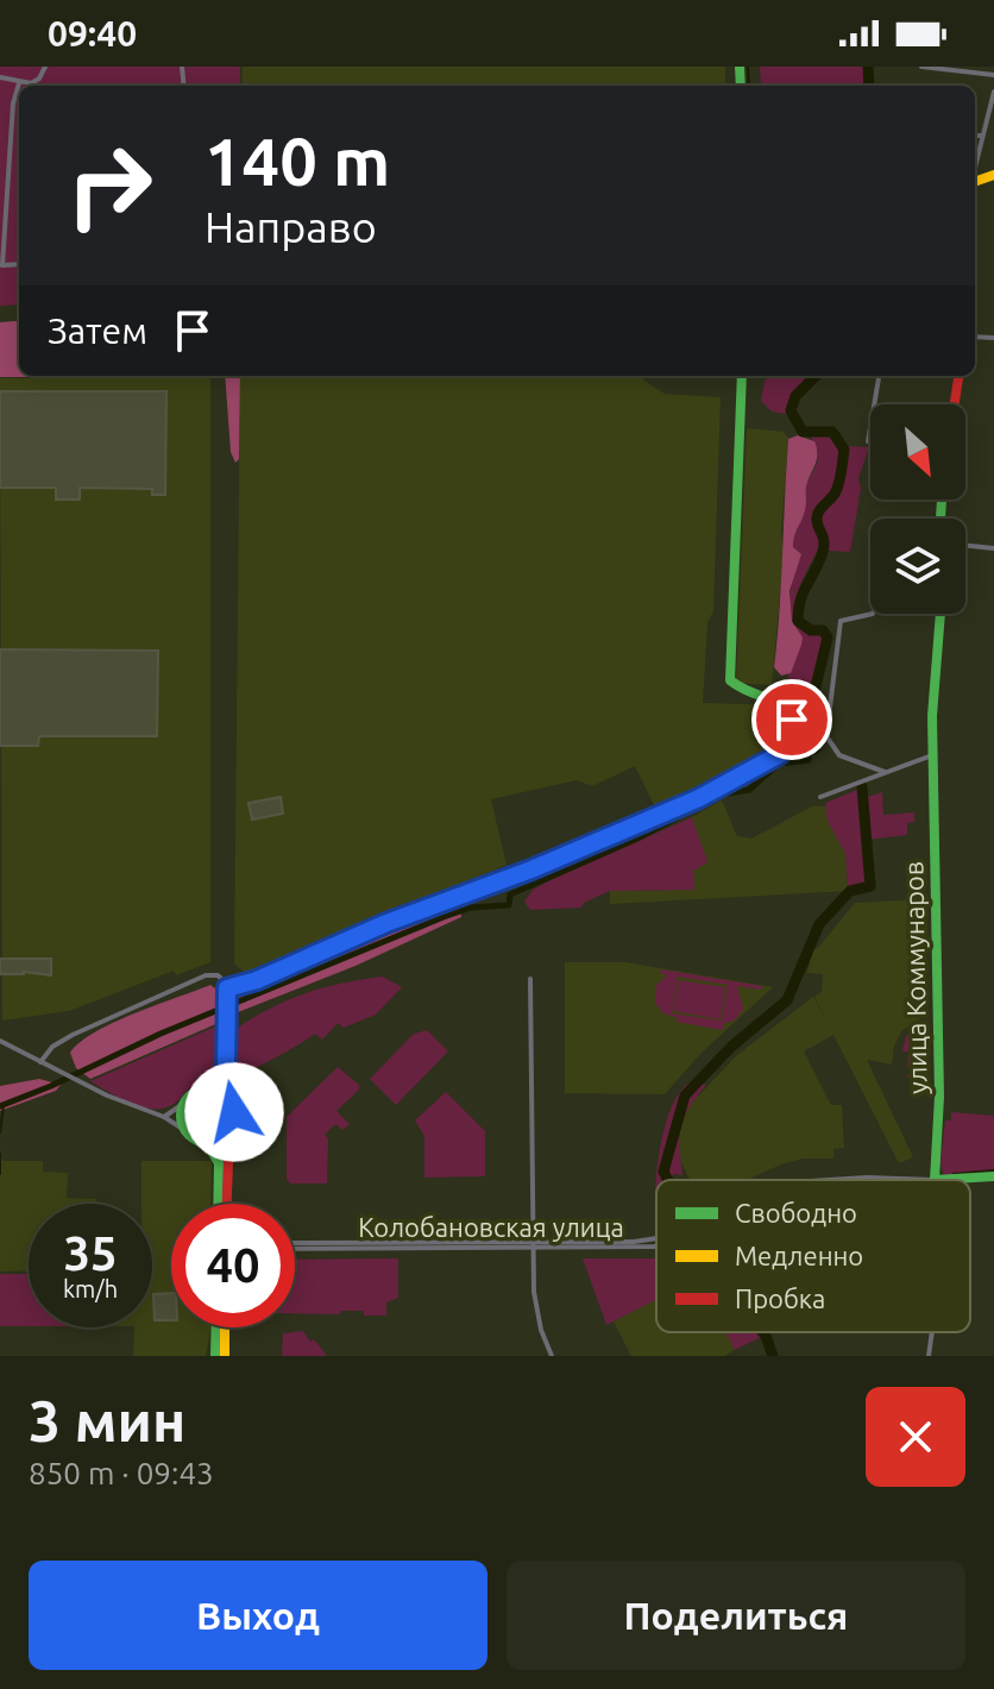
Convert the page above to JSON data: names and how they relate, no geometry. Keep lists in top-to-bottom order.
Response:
{
  "streets": {
    "street": ["улица Коммунаров", "Колобановская улица"]
  },
  "crossings": [
    ["улица Коммунаров", "Колобановская улица"]
  ],
  "legend": ["Свободно", "Медленно", "Пробка"],
  "north": "bottom right",
  "page": {
    "status": "09:40",
    "turn": ["140 m", "Направо"],
    "then": "Затем",
    "speed": "35 km/h",
    "limit": "40",
    "heading": ["3 мин", "850 m · 09:43"],
    "buttons": ["Выход", "Поделиться"]
  }
}
